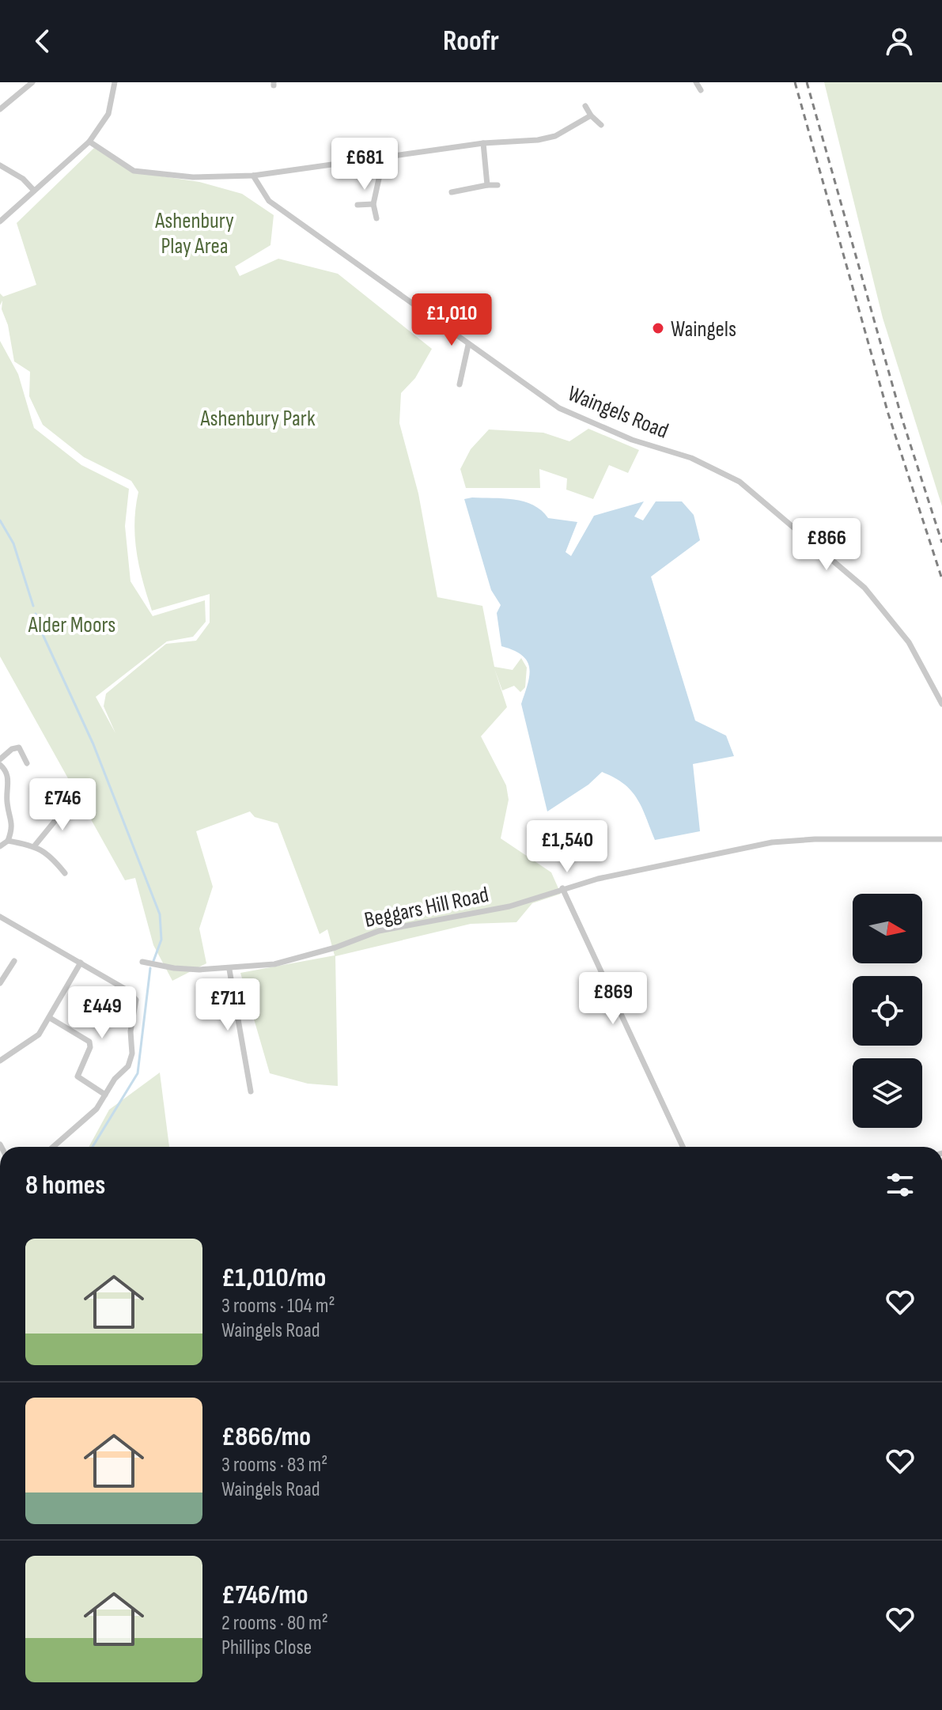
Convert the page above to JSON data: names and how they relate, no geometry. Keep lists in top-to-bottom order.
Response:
{
  "streets": {
    "street": ["Waingels Road", "Beggars Hill Road"]
  },
  "parks": ["Ashenbury Play Area", "Ashenbury Park", "Alder Moors"],
  "places": ["Waingels"],
  "north": "right",
  "page": {
    "header": "Roofr",
    "price": [
      "£681",
      "£1,010",
      "£866",
      "£746",
      "£1,540",
      "£869",
      "£711",
      "£449"
    ],
    "heading": "8 homes",
    "list": [
      {
        "name": "£1,010/mo",
        "note": "3 rooms · 104 m² · Waingels Road"
      },
      {
        "name": "£866/mo",
        "note": "3 rooms · 83 m² · Waingels Road"
      },
      {
        "name": "£746/mo",
        "note": "2 rooms · 80 m² · Phillips Close"
      }
    ]
  }
}
